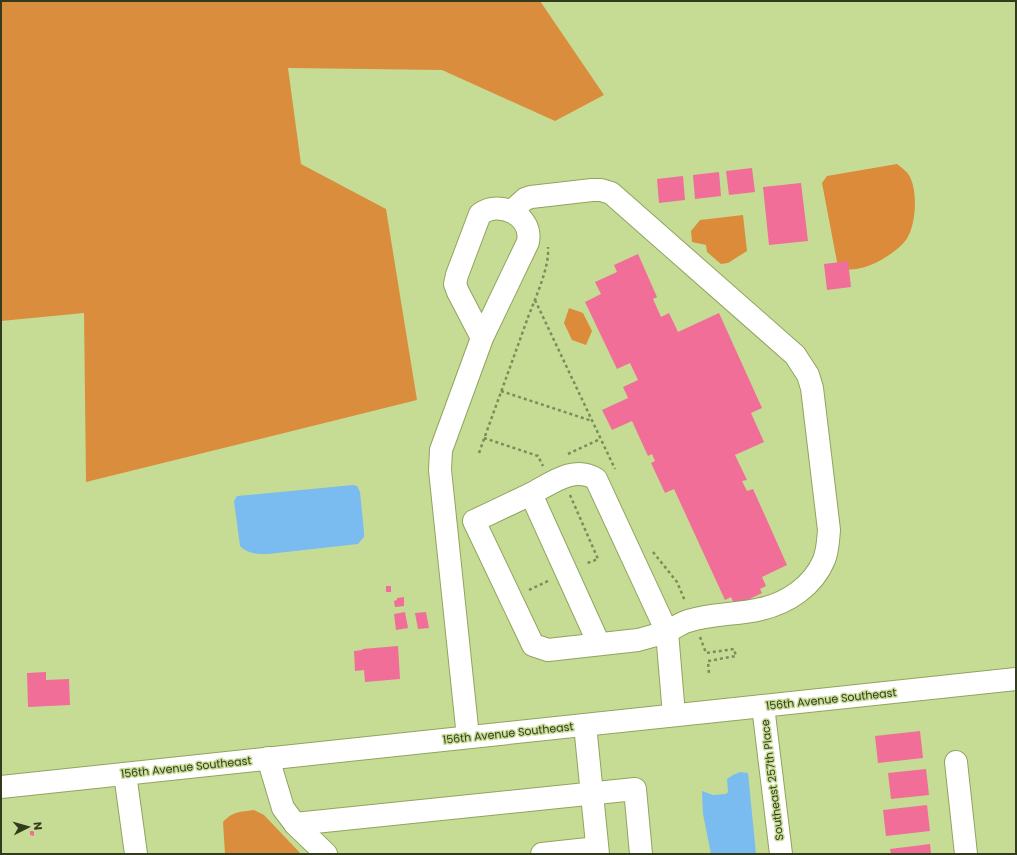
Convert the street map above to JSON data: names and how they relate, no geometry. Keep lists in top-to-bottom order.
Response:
{
  "streets": {
    "street": ["156th Avenue Southeast", "Southeast 257th Place"]
  },
  "crossings": [
    ["156th Avenue Southeast", "Southeast 257th Place"]
  ],
  "north": "right"
}
